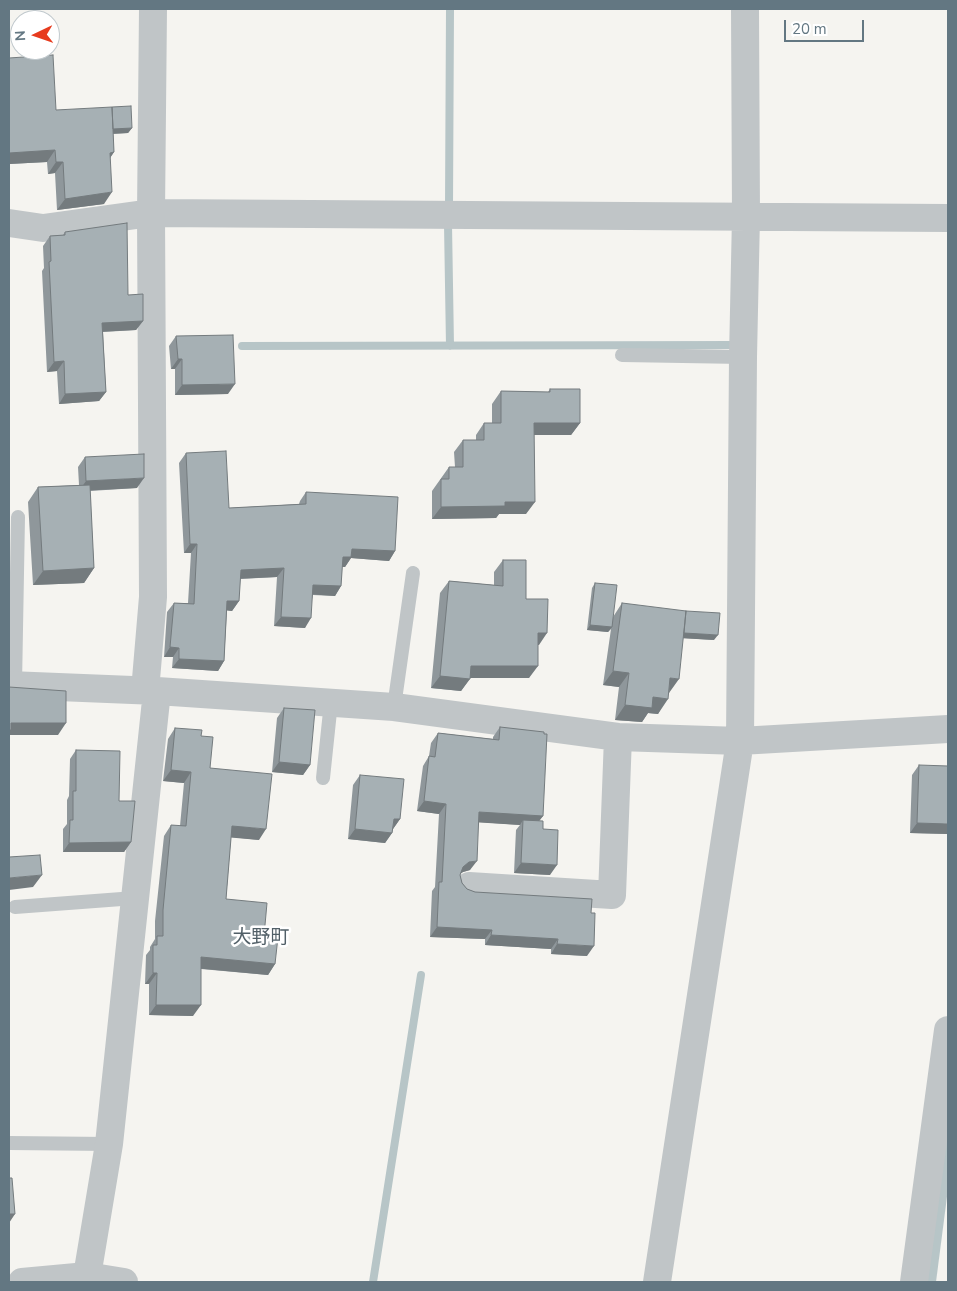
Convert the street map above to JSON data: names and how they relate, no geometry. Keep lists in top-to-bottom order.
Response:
{
  "districts": ["大野町"],
  "scale_bar": "20 m",
  "north": "left"
}
